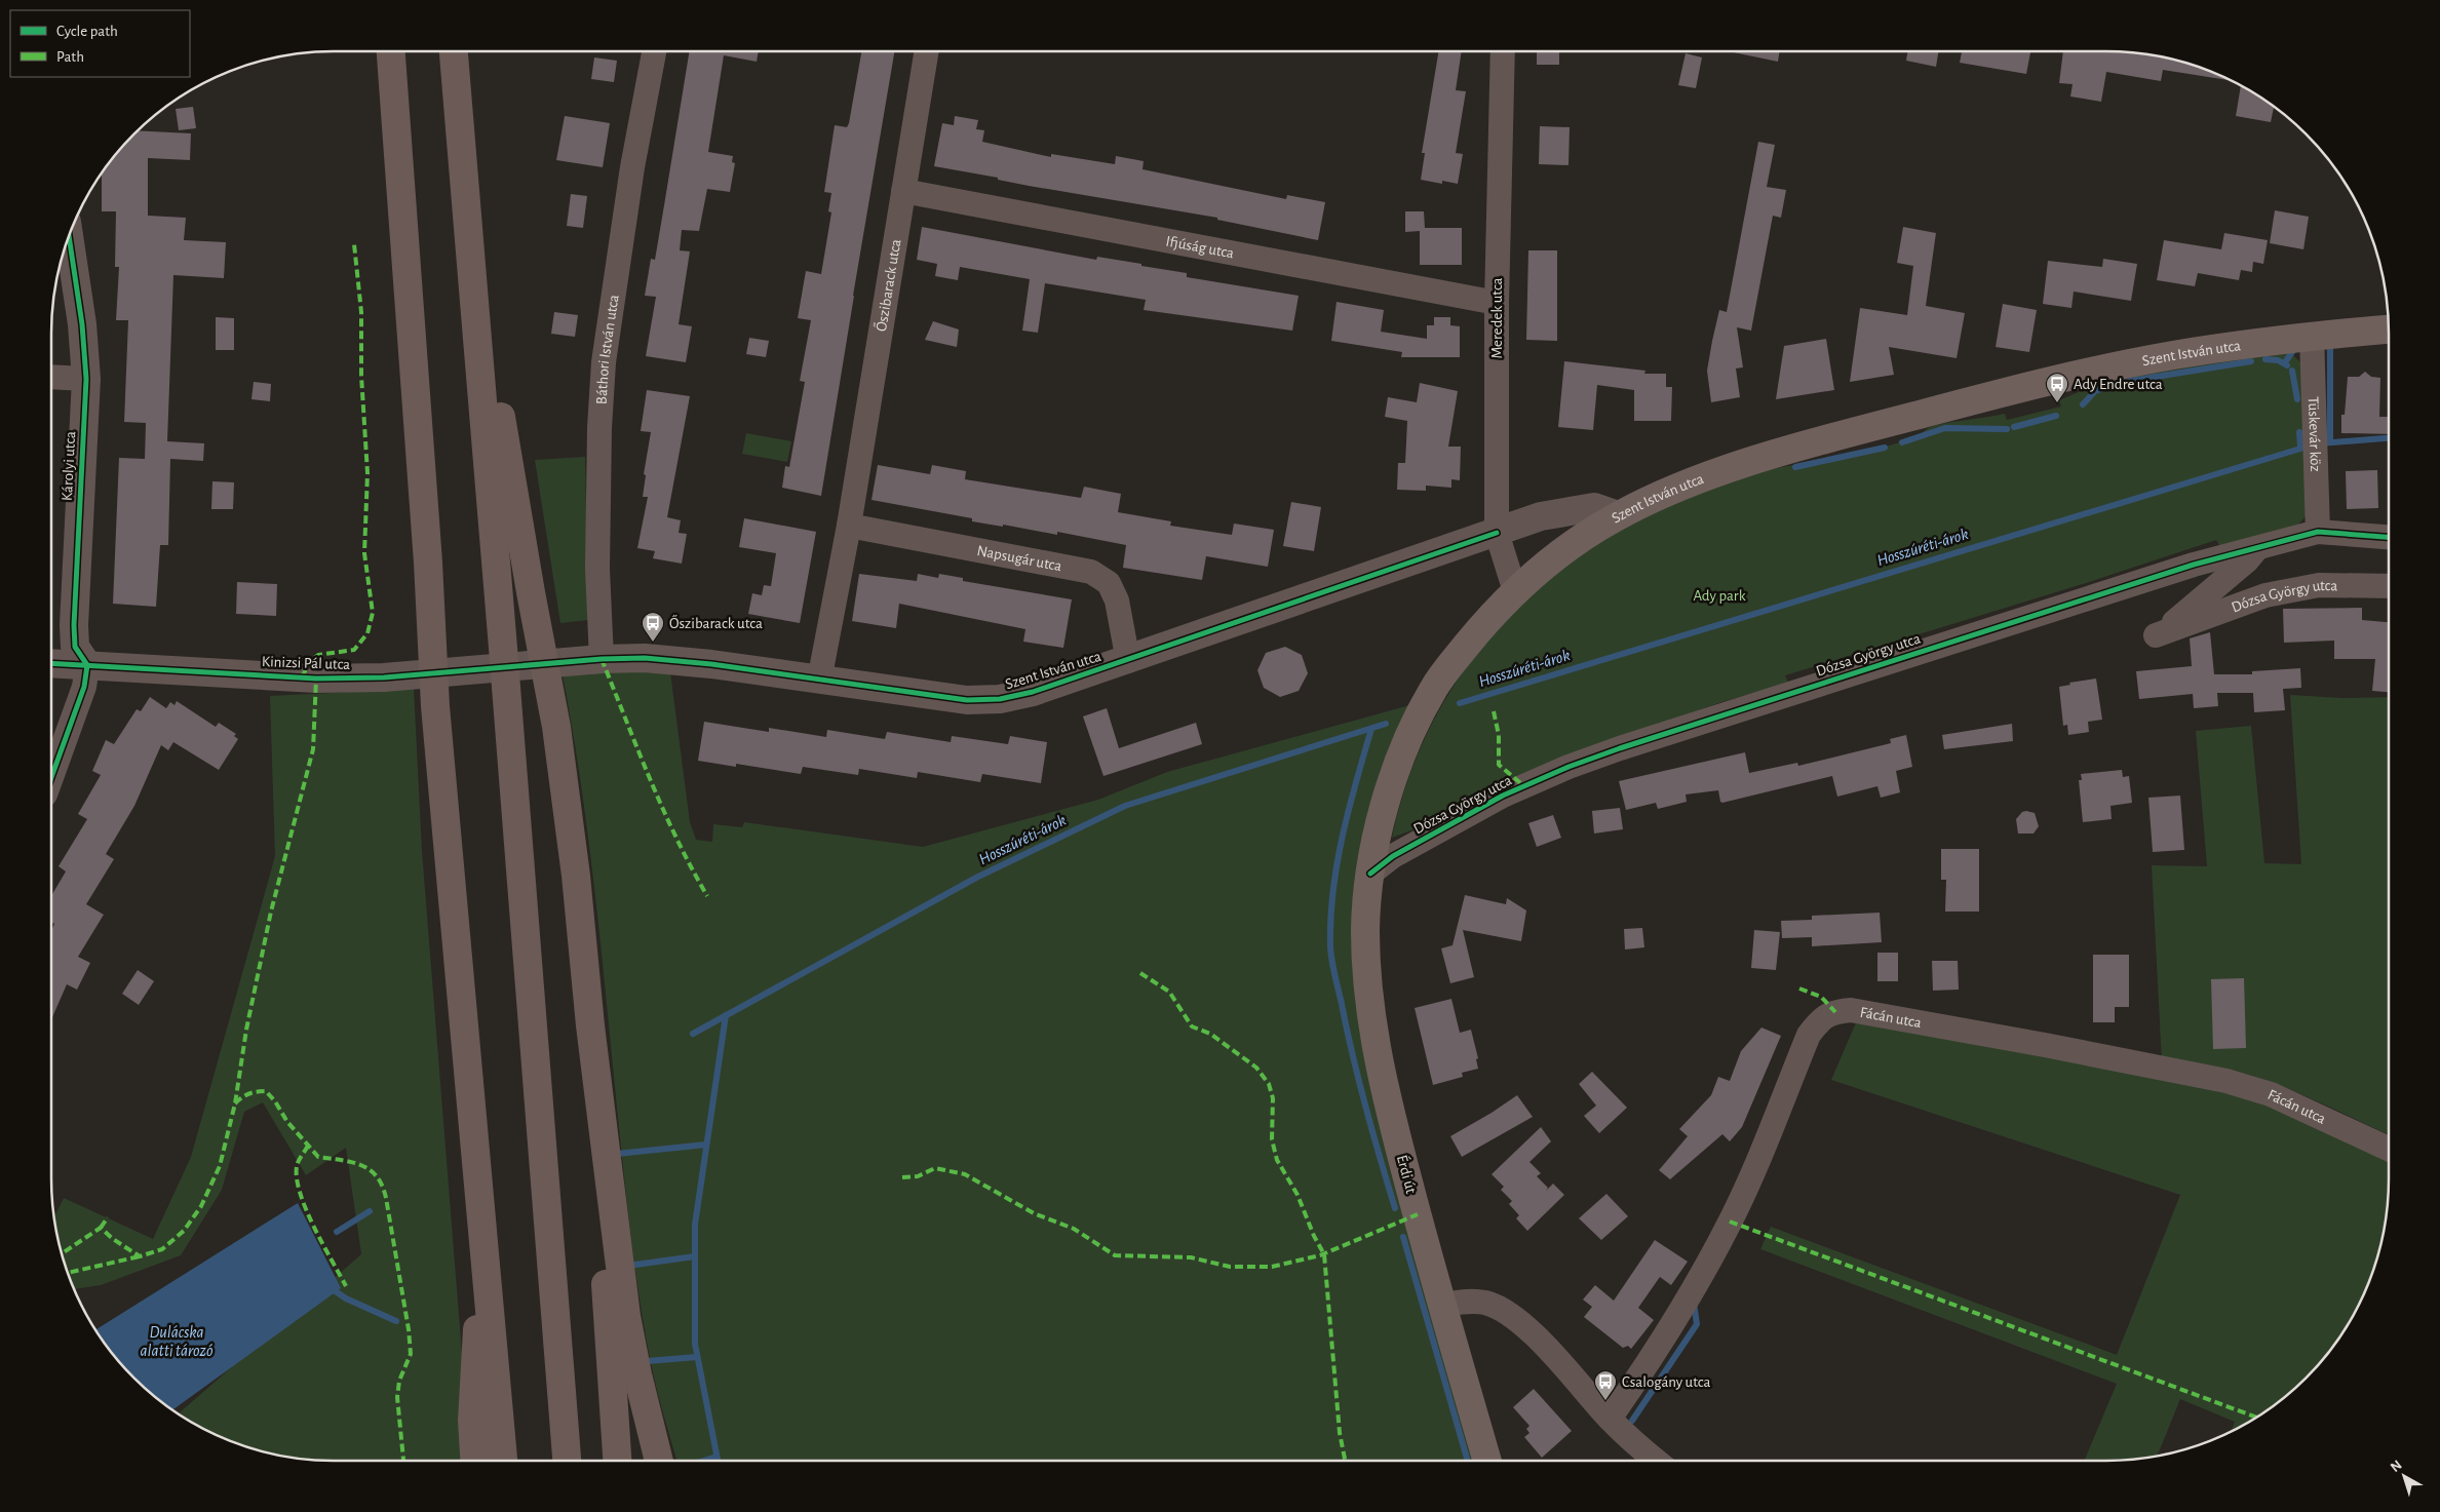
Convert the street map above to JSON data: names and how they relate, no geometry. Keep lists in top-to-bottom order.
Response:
{
  "streets": {
    "main road": ["Szent István utca", "Érdi út"],
    "street": [
      "Ifjúság utca",
      "Őszibarack utca",
      "Meredek utca",
      "Báthori István utca",
      "Tüskevár köz",
      "Károlyi utca",
      "Napsugár utca",
      "Dózsa György utca",
      "Kinizsi Pál utca",
      "Fácán utca"
    ]
  },
  "crossings": [
    ["Ifjúság utca", "Őszibarack utca"],
    ["Ifjúság utca", "Meredek utca"],
    ["Őszibarack utca", "Szent István utca"],
    ["Őszibarack utca", "Napsugár utca"],
    ["Meredek utca", "Szent István utca"],
    ["Meredek utca", "Érdi út"],
    ["Báthori István utca", "Szent István utca"],
    ["Szent István utca", "Tüskevár köz"],
    ["Szent István utca", "Napsugár utca"],
    ["Szent István utca", "Kinizsi Pál utca"],
    ["Szent István utca", "Érdi út"],
    ["Tüskevár köz", "Dózsa György utca"],
    ["Károlyi utca", "Kinizsi Pál utca"],
    ["Dózsa György utca", "Érdi út"]
  ],
  "water": ["Hosszúréti-árok", "Dulácska alatti tározó"],
  "parks": ["Ady park"],
  "places": {
    "bus stop": ["Ady Endre utca", "Őszibarack utca", "Csalogány utca"]
  },
  "legend": ["Cycle path", "Path"],
  "north": "top left"
}
